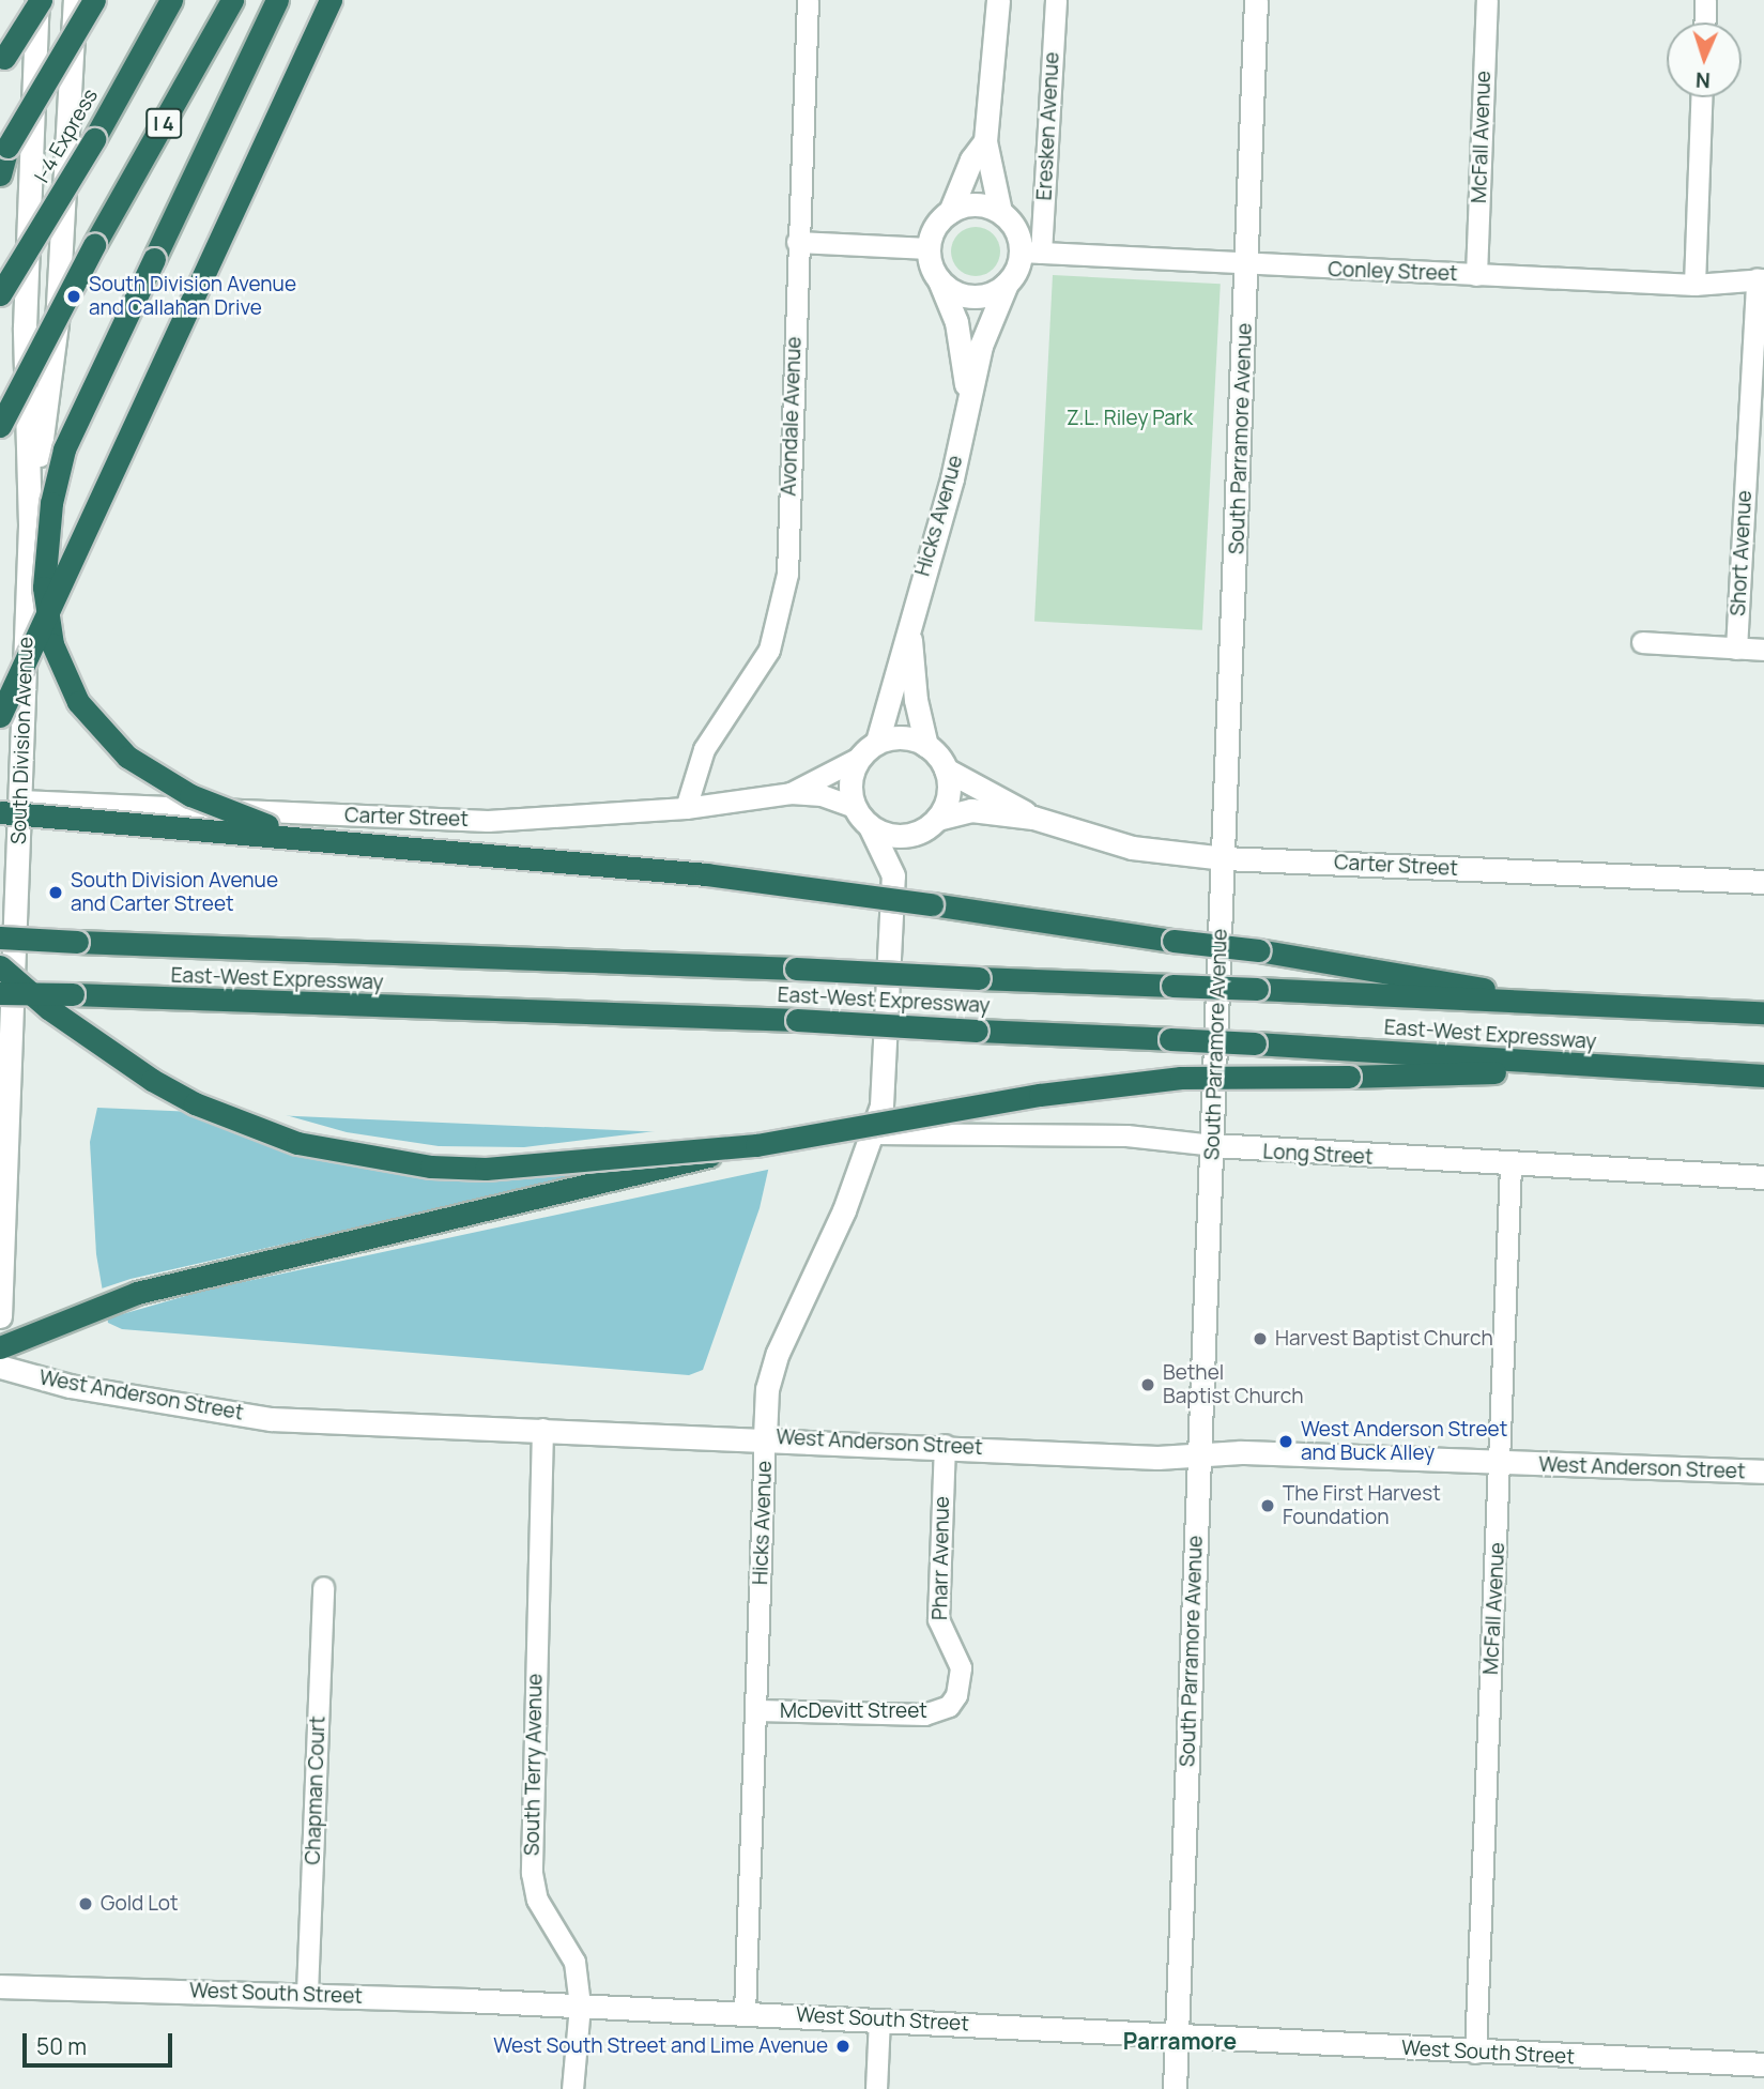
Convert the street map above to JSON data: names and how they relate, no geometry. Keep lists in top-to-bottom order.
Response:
{
  "streets": {
    "highway": ["I 4", "I-4 Express", "East-West Expressway"],
    "street": [
      "Eresken Avenue",
      "McFall Avenue",
      "Conley Street",
      "Avondale Avenue",
      "South Parramore Avenue",
      "Hicks Avenue",
      "Short Avenue",
      "South Division Avenue",
      "Carter Street",
      "Long Street",
      "West Anderson Street",
      "Pharr Avenue",
      "McDevitt Street",
      "South Terry Avenue",
      "Chapman Court",
      "West South Street"
    ]
  },
  "crossings": [
    ["Eresken Avenue", "Conley Street"],
    ["Eresken Avenue", "Hicks Avenue"],
    ["McFall Avenue", "Conley Street"],
    ["McFall Avenue", "Long Street"],
    ["McFall Avenue", "West Anderson Street"],
    ["McFall Avenue", "West South Street"],
    ["Conley Street", "South Parramore Avenue"],
    ["Conley Street", "Hicks Avenue"],
    ["Conley Street", "Short Avenue"],
    ["Avondale Avenue", "Carter Street"],
    ["South Parramore Avenue", "Carter Street"],
    ["South Parramore Avenue", "Long Street"],
    ["South Parramore Avenue", "West Anderson Street"],
    ["South Parramore Avenue", "West South Street"],
    ["Hicks Avenue", "Carter Street"],
    ["Hicks Avenue", "Long Street"],
    ["Hicks Avenue", "West Anderson Street"],
    ["Hicks Avenue", "McDevitt Street"],
    ["Hicks Avenue", "West South Street"],
    ["South Division Avenue", "Carter Street"],
    ["West Anderson Street", "Pharr Avenue"],
    ["West Anderson Street", "South Terry Avenue"],
    ["Pharr Avenue", "McDevitt Street"],
    ["South Terry Avenue", "West South Street"],
    ["Chapman Court", "West South Street"]
  ],
  "districts": ["Parramore"],
  "parks": ["Z.L. Riley Park"],
  "places": [
    "South Division Avenue and Callahan Drive",
    "South Division Avenue and Carter Street",
    "Harvest Baptist Church",
    "Bethel Baptist Church",
    "West Anderson Street and Buck Alley",
    "The First Harvest Foundation",
    "Gold Lot",
    "West South Street and Lime Avenue"
  ],
  "scale_bar": "50 m",
  "north": "bottom"
}
